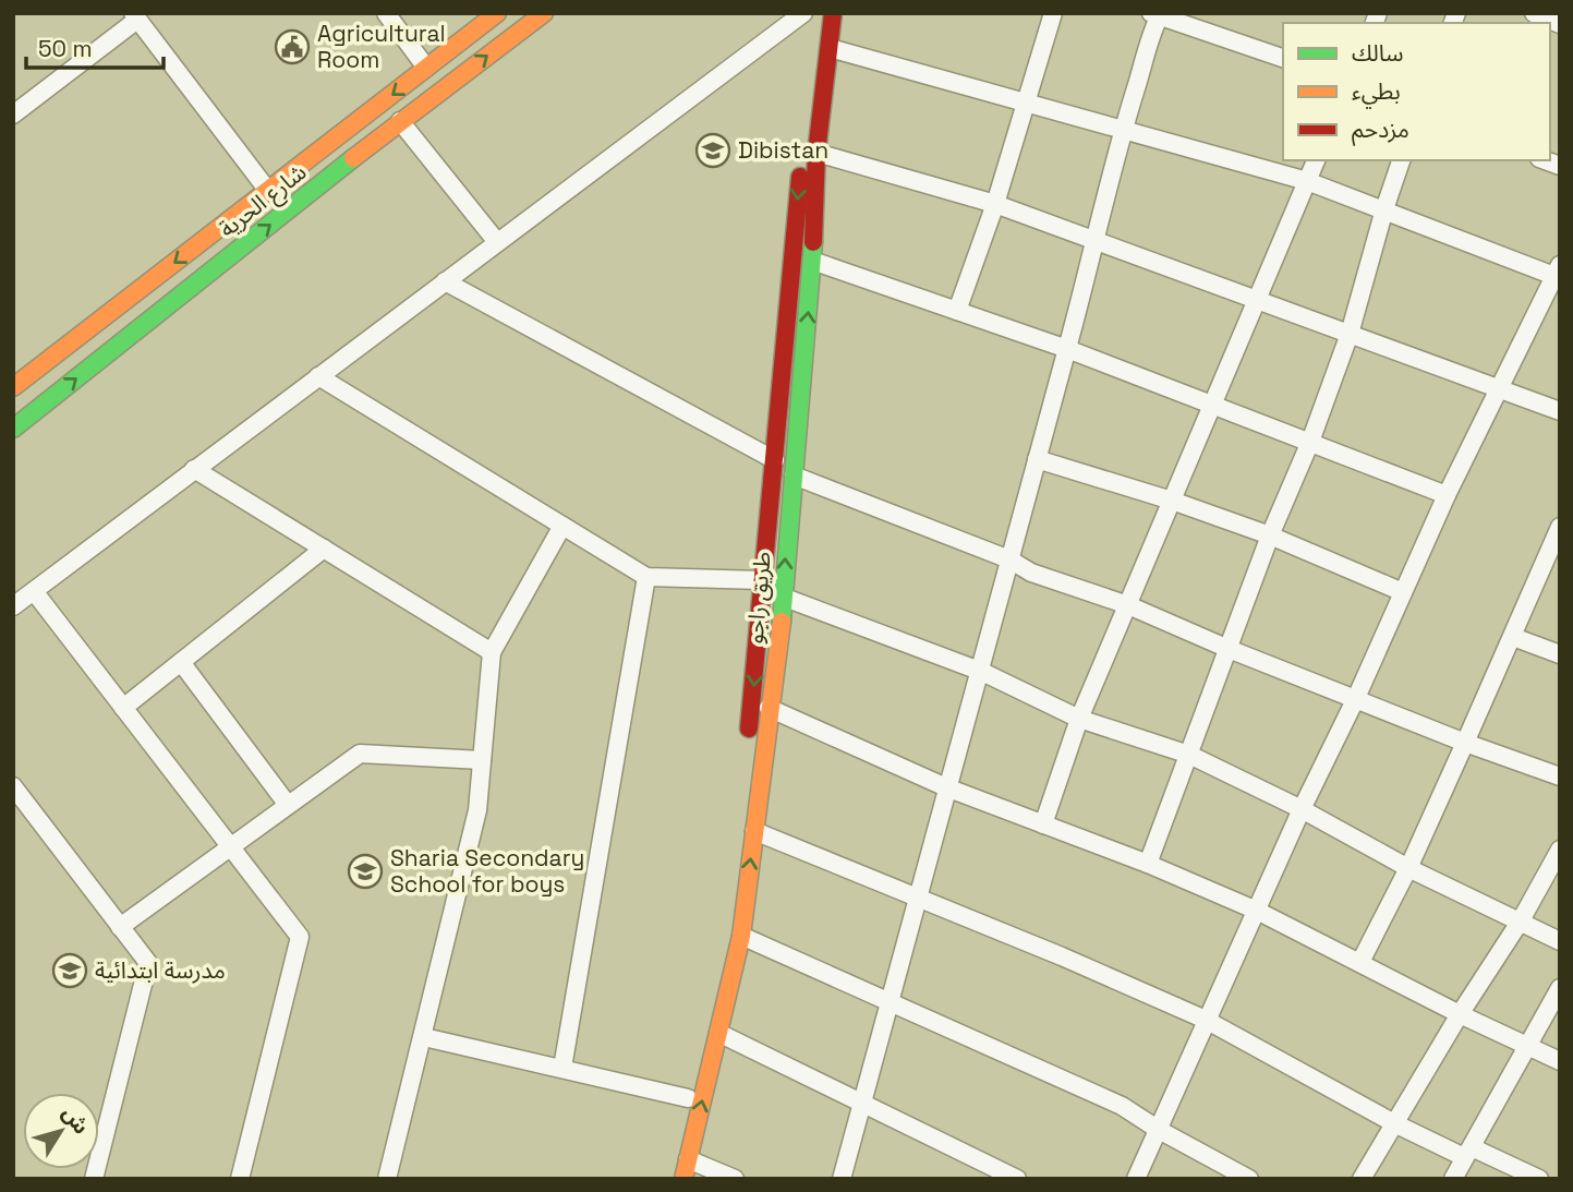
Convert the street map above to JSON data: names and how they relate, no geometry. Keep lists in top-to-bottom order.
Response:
{
  "streets": {
    "main road": ["شارع الحرية", "طريق راجو"]
  },
  "places": {
    "public building": ["Agricultural Room"],
    "school or university": ["Dibistan", "Sharia Secondary School for boys", "مدرسة ابتدائية"]
  },
  "legend": ["سالك", "بطيء", "مزدحم"],
  "scale_bar": "50 m",
  "north": "top right"
}
